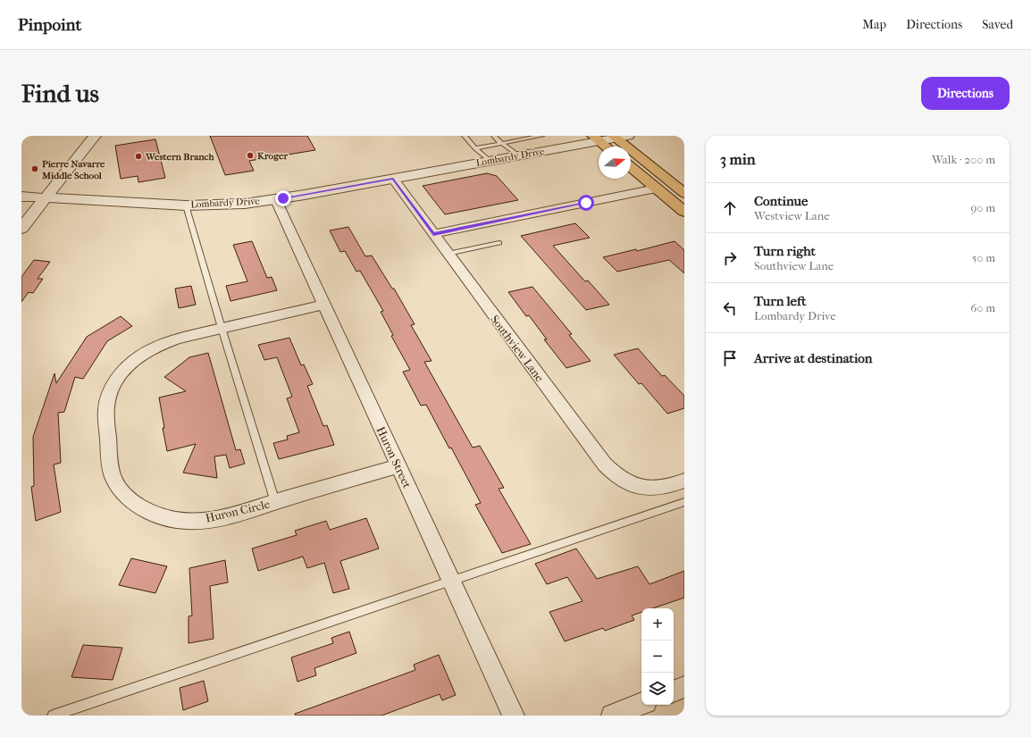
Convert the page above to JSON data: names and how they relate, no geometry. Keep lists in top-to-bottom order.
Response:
{
  "streets": {
    "street": [
      "Lombardy Drive",
      "Southview Lane",
      "Huron Street",
      "Huron Circle"
    ]
  },
  "crossings": [
    ["Lombardy Drive", "Southview Lane"],
    ["Lombardy Drive", "Huron Street"],
    ["Huron Street", "Huron Circle"]
  ],
  "places": ["Kroger", "Western Branch", "Pierre Navarre Middle School"],
  "north": "right",
  "page": {
    "header": "Pinpoint",
    "nav": ["Map", "Directions", "Saved"],
    "buttons": "Directions",
    "title": "Find us",
    "heading": ["3 min", "Walk · 200 m"],
    "list": [
      ["Continue", "Westview Lane", "90 m"],
      ["Turn right", "Southview Lane", "50 m"],
      ["Turn left", "Lombardy Drive", "60 m"],
      "Arrive at destination"
    ],
    "map_buttons": ["+", "−"]
  }
}
